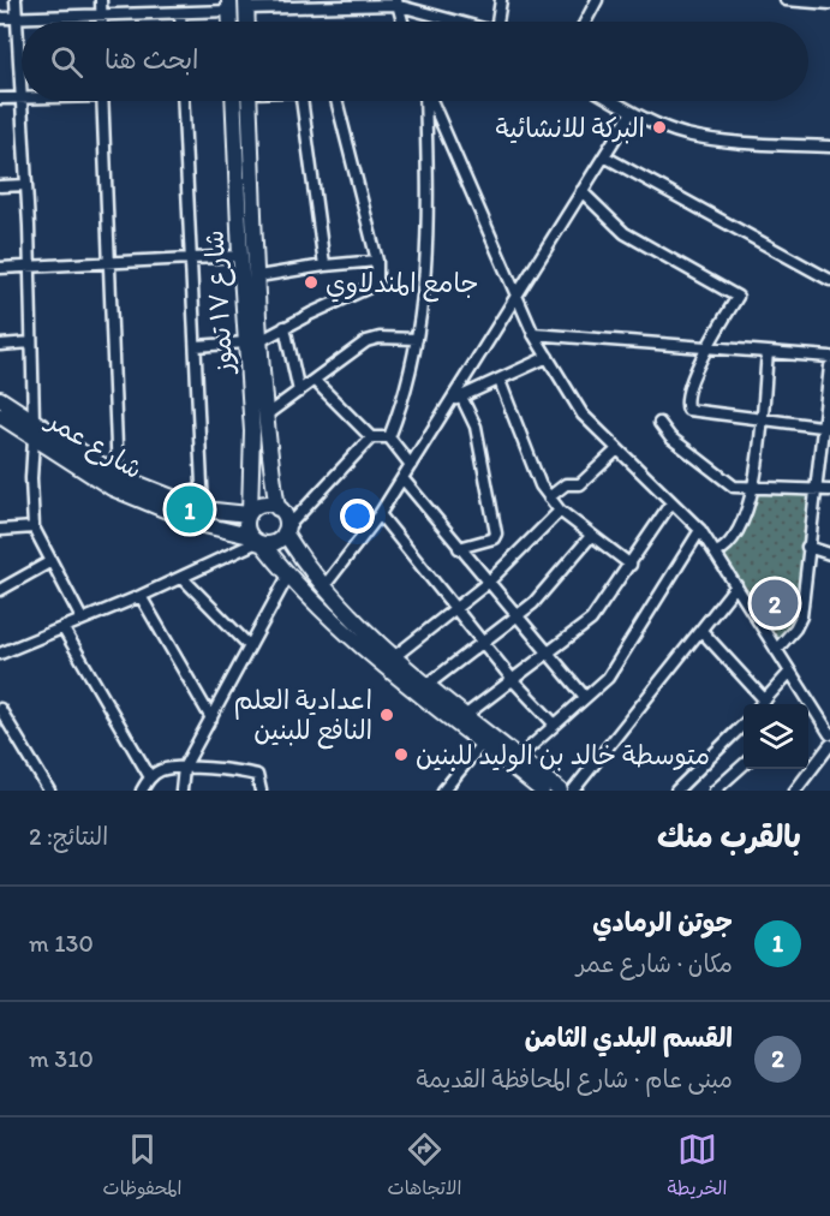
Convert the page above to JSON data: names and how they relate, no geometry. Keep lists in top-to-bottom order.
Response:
{
  "streets": {
    "main road": ["شارع ١٧ تموز", "شارع عمر"]
  },
  "crossings": [
    ["شارع ١٧ تموز", "شارع عمر"]
  ],
  "places": [
    "البركة للانشائية",
    "جامع المندلاوي",
    "اعدادية العلم النافع للبنين",
    "متوسطة خالد بن الوليد للبنين"
  ],
  "page": {
    "search": "ابحث هنا",
    "pins": ["1", "2"],
    "heading": ["بالقرب منك", "النتائج: 2"],
    "list": [
      {
        "mark": "1",
        "name": "جوتن الرمادي",
        "note": "مكان · شارع عمر",
        "value": "130 m"
      },
      {
        "mark": "2",
        "name": "القسم البلدي الثامن",
        "note": "مبنى عام · شارع المحافظة القديمة",
        "value": "310 m"
      }
    ],
    "nav": ["الخريطة", "الاتجاهات", "المحفوظات"]
  }
}
